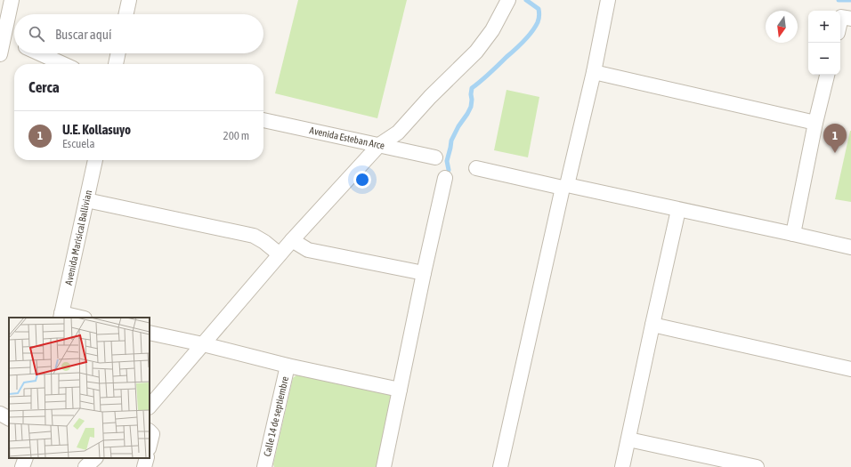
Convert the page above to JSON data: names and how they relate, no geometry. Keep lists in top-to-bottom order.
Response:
{
  "streets": {
    "street": ["Avenida Esteban Arce", "Avenida Marisical Ballivian", "Calle 14 de septiembre"]
  },
  "north": "bottom",
  "page": {
    "map_buttons": ["+", "−"],
    "search": "Buscar aquí",
    "heading": "Cerca",
    "list": [
      {
        "mark": "1",
        "name": "U.E. Kollasuyo",
        "note": "Escuela",
        "value": "200 m"
      }
    ],
    "pins": "1"
  }
}
